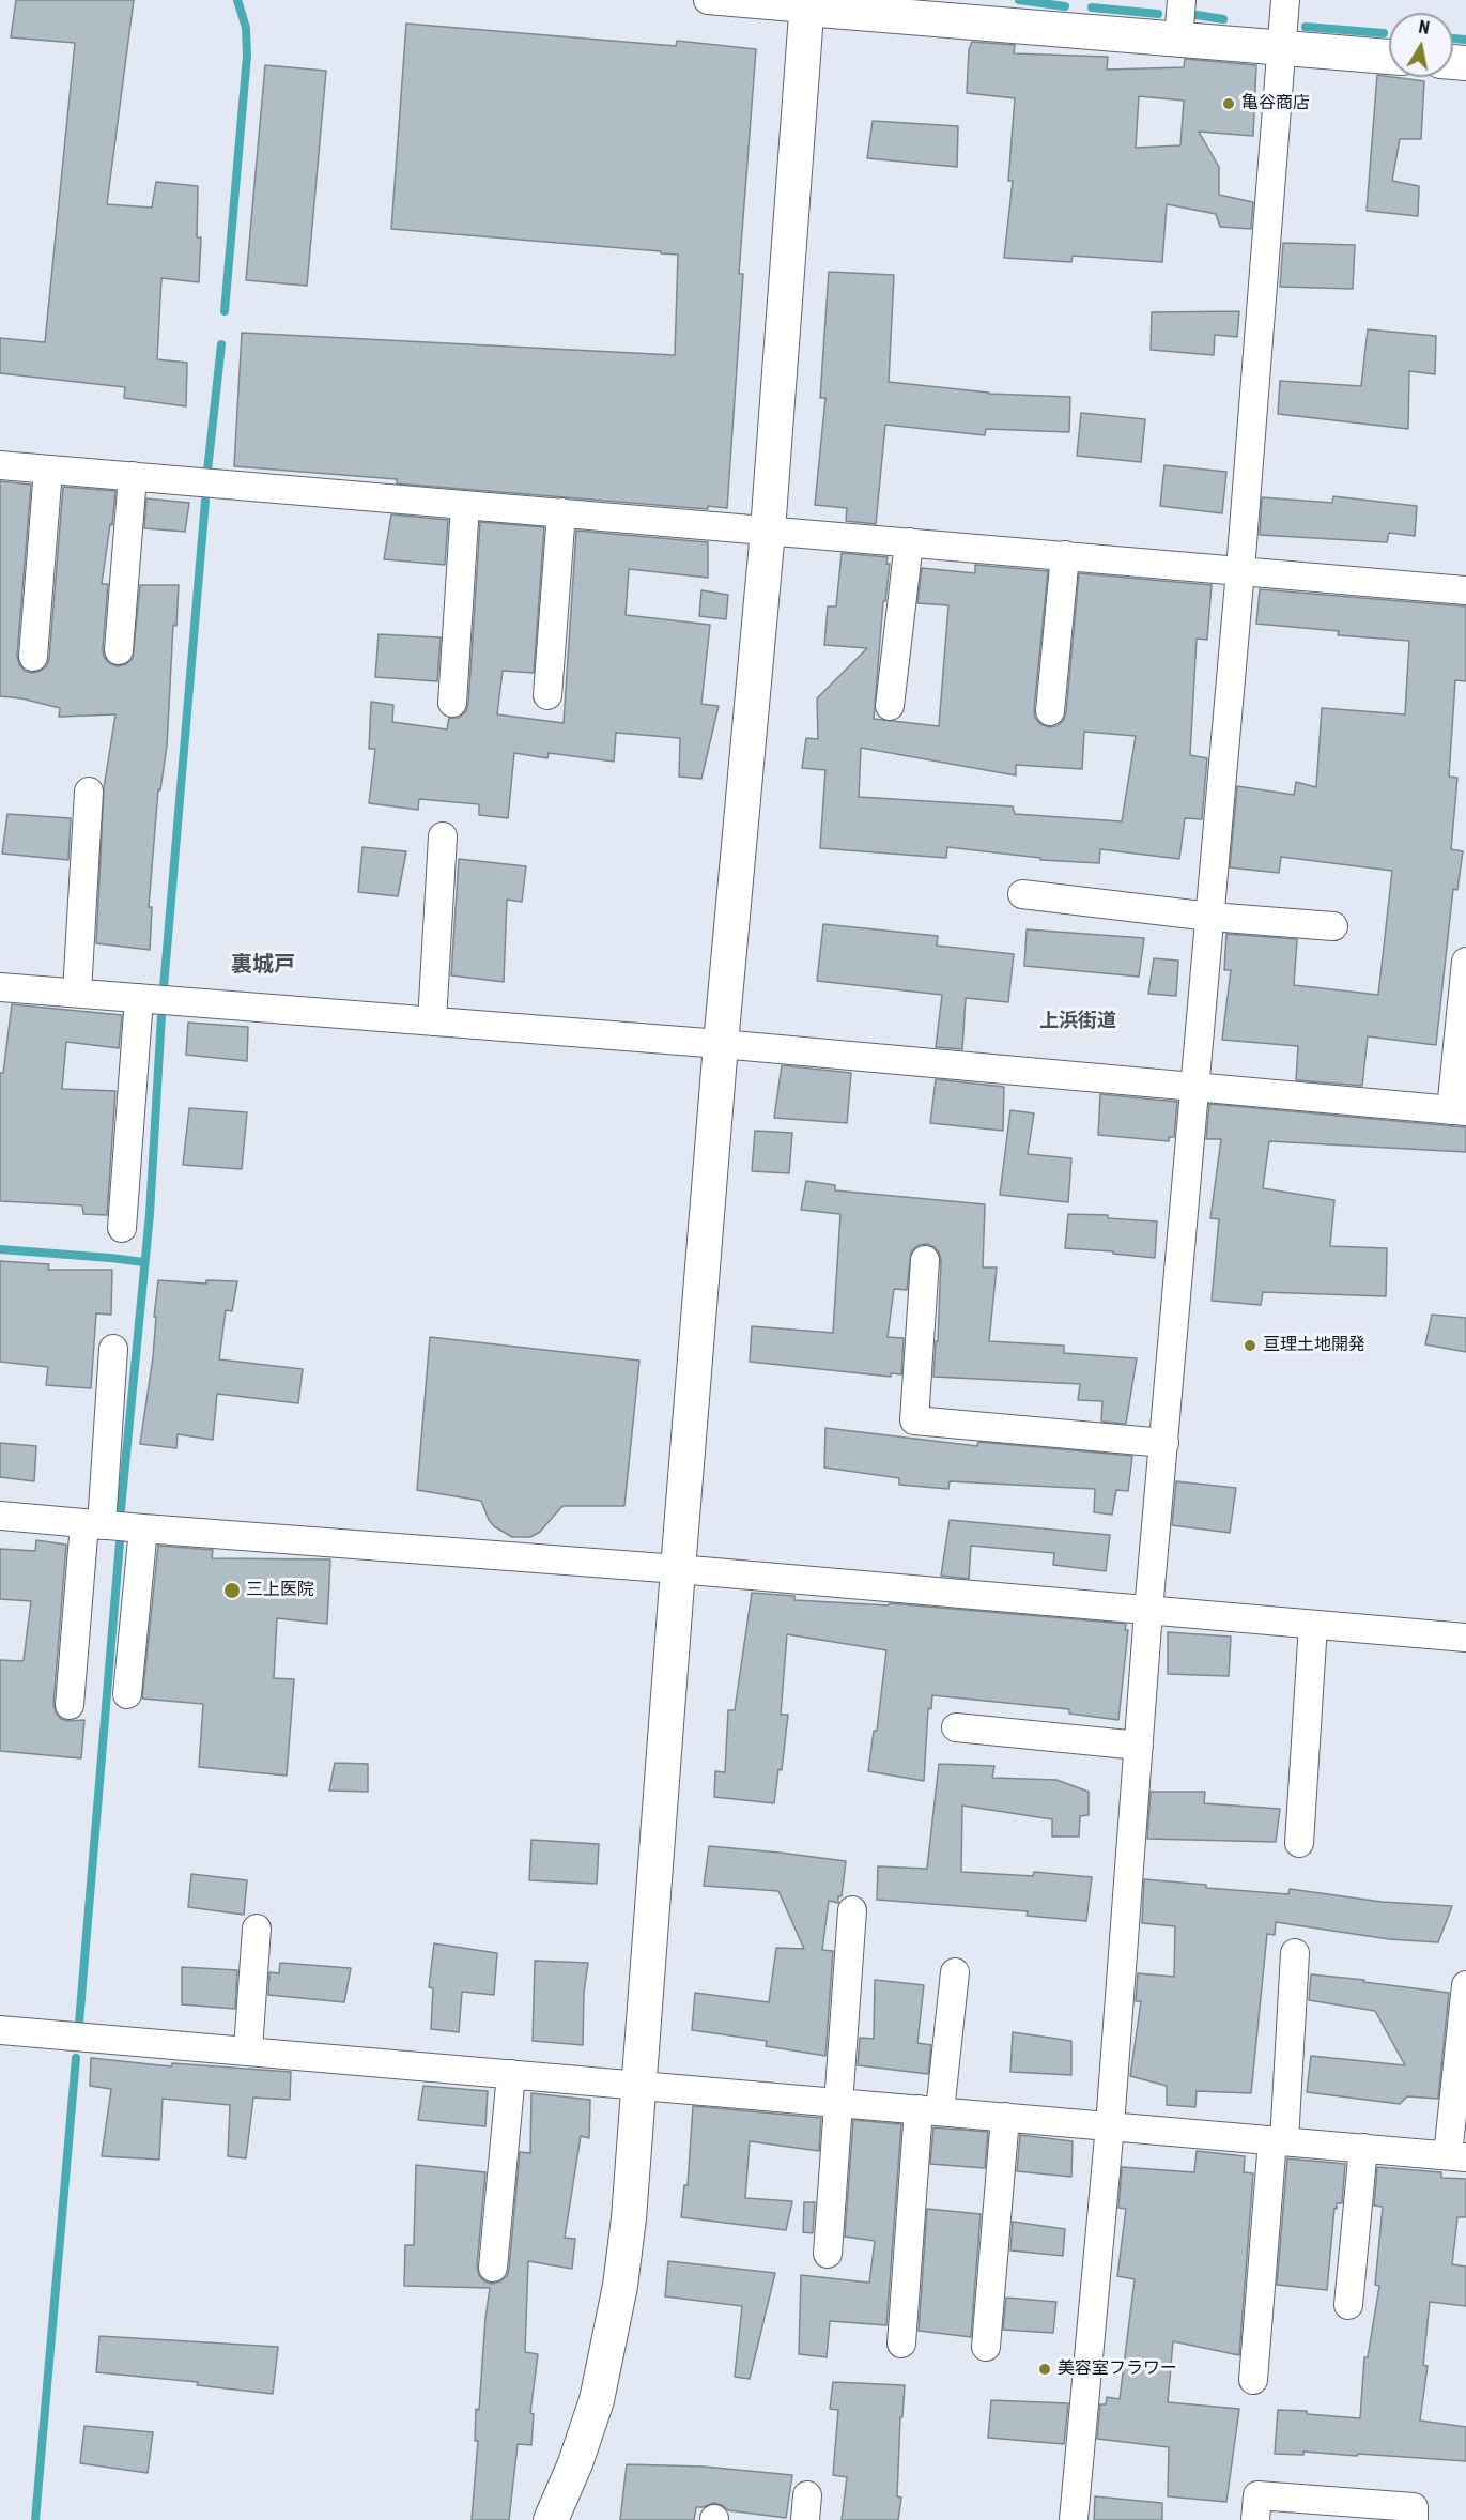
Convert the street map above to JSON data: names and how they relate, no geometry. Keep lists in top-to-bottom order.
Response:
{
  "districts": ["裏城戸", "上浜街道"],
  "places": [
    "亀谷商店",
    "亘理土地開発",
    "三上医院",
    "美容室フラワー"
  ],
  "north": "top"
}
